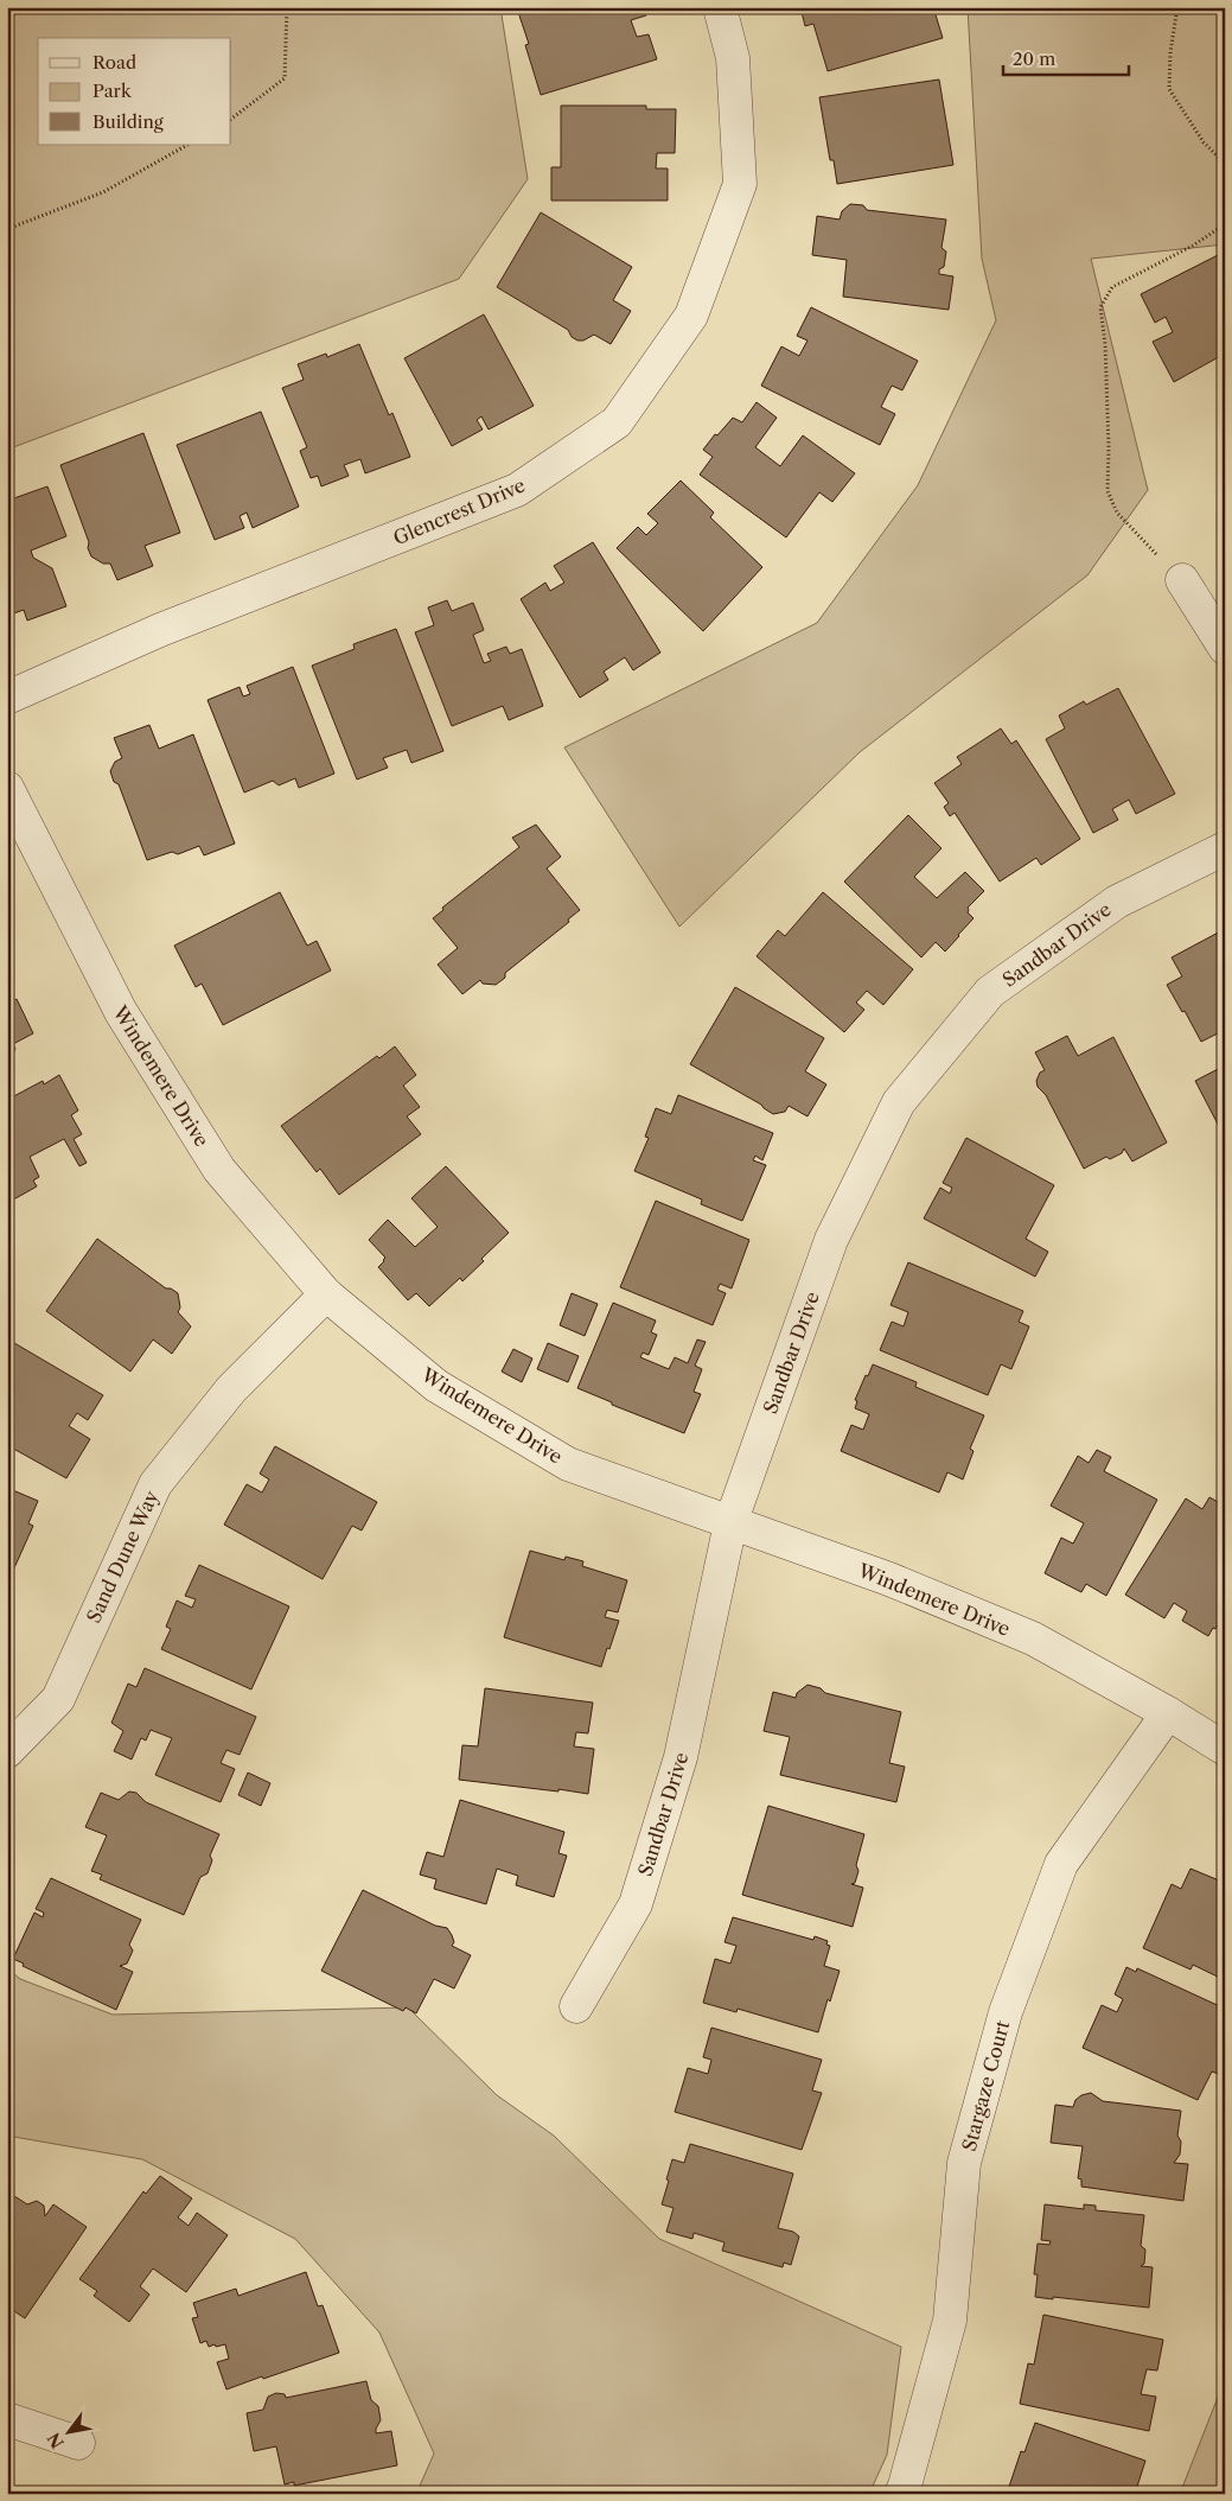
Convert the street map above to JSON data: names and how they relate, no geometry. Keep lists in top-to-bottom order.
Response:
{
  "streets": {
    "street": [
      "Glencrest Drive",
      "Sandbar Drive",
      "Windemere Drive",
      "Sand Dune Way",
      "Stargaze Court"
    ]
  },
  "crossings": [
    ["Sandbar Drive", "Windemere Drive"],
    ["Windemere Drive", "Sand Dune Way"],
    ["Windemere Drive", "Stargaze Court"]
  ],
  "legend": ["Road", "Park", "Building"],
  "scale_bar": "20 m",
  "north": "bottom left"
}
